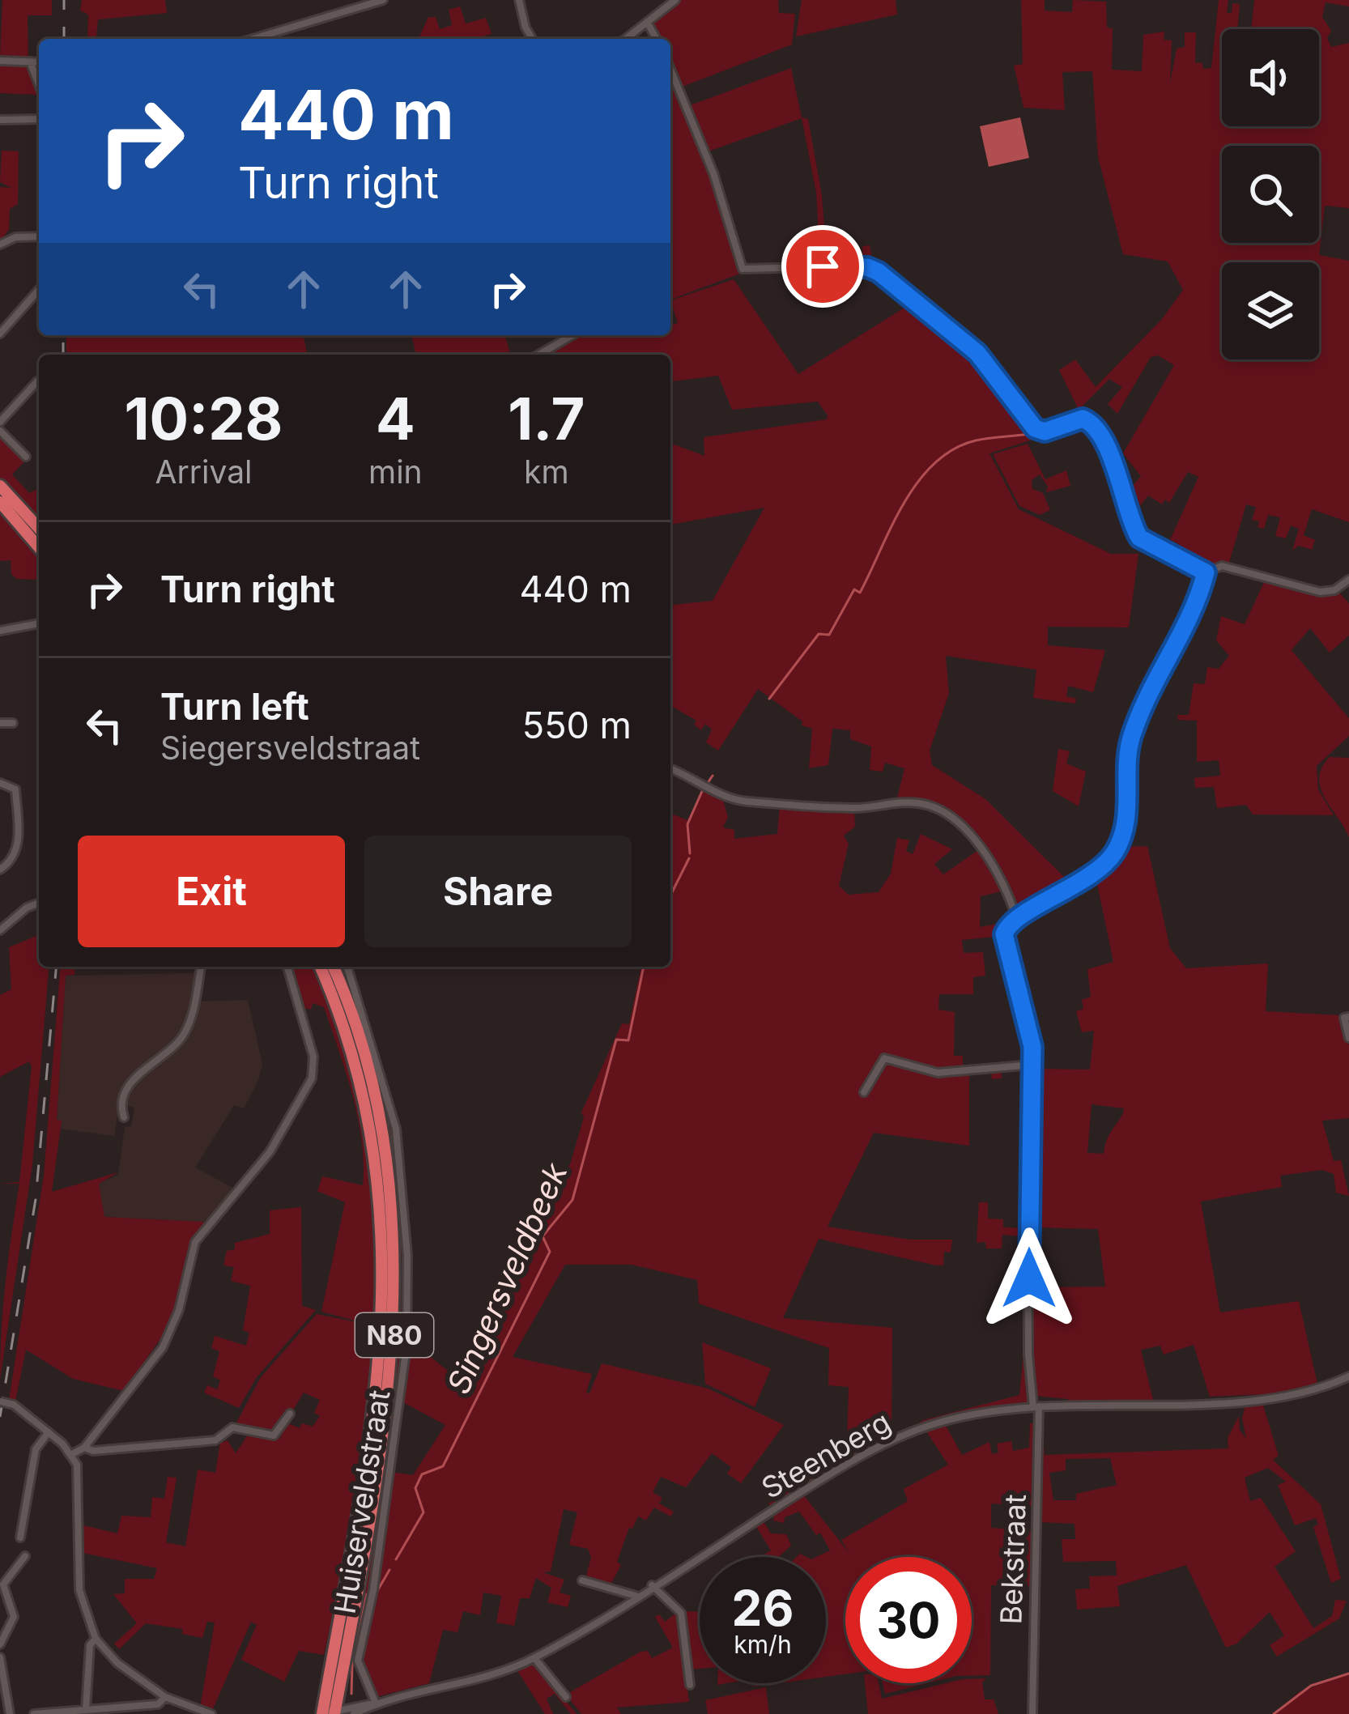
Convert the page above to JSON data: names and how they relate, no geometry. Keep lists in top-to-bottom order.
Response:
{
  "streets": {
    "highway": ["N80"],
    "street": ["Steenberg", "Huiserveldstraat", "Bekstraat"]
  },
  "crossings": [
    ["N80", "Steenberg"],
    ["Steenberg", "Huiserveldstraat"],
    ["Steenberg", "Bekstraat"]
  ],
  "water": ["Singersveldbeek"],
  "page": {
    "turn": ["440 m", "Turn right"],
    "eta": [
      "10:28",
      "Arrival",
      "4",
      "min",
      "1.7",
      "km"
    ],
    "list": [
      {
        "name": "Turn right",
        "value": "440 m"
      },
      {
        "name": "Turn left",
        "note": "Siegersveldstraat",
        "value": "550 m"
      }
    ],
    "buttons": ["Exit", "Share"],
    "speed": "26 km/h",
    "limit": "30"
  }
}
